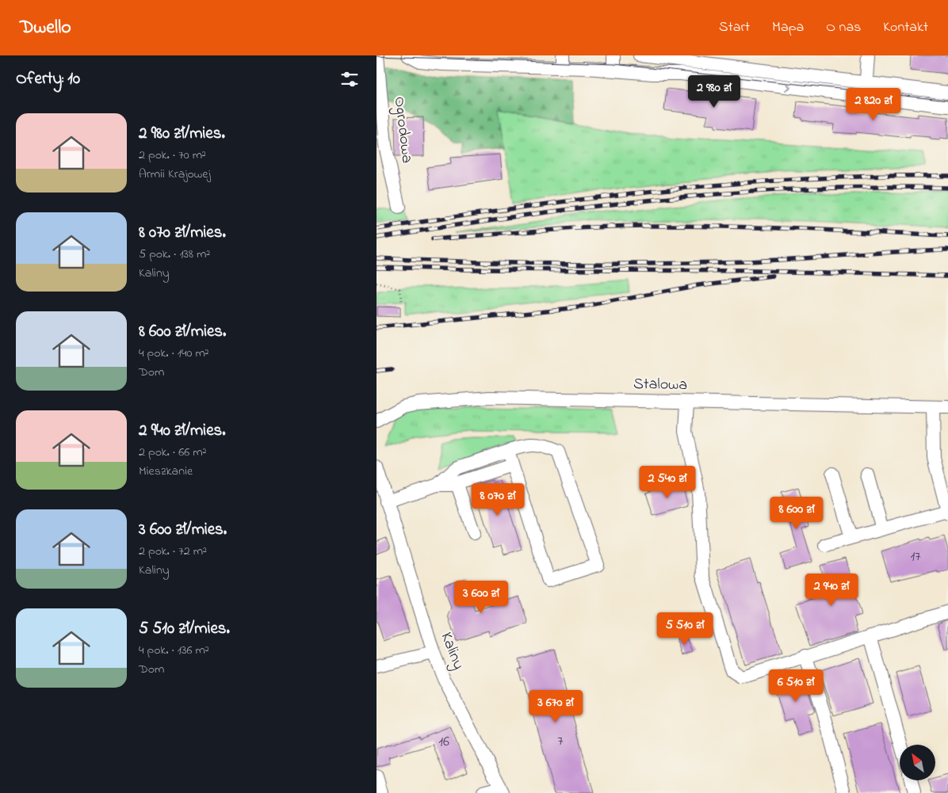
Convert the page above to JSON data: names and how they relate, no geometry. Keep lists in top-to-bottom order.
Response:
{
  "streets": {
    "street": ["Ogrodowa", "Stalowa", "Kaliny"]
  },
  "house_numbers": ["17", "7", "16"],
  "north": "top left",
  "page": {
    "header": "Dwello",
    "nav": [
      "Start",
      "Mapa",
      "O nas",
      "Kontakt"
    ],
    "heading": "Oferty: 10",
    "price": [
      "2 980 zł",
      "2 820 zł",
      "2 540 zł",
      "8 070 zł",
      "8 600 zł",
      "2 940 zł",
      "3 600 zł",
      "5 510 zł",
      "6 510 zł",
      "3 670 zł"
    ],
    "list": [
      {
        "name": "2 980 zł/mies.",
        "note": "2 pok. · 70 m² · Armii Krajowej"
      },
      {
        "name": "8 070 zł/mies.",
        "note": "5 pok. · 138 m² · Kaliny"
      },
      {
        "name": "8 600 zł/mies.",
        "note": "4 pok. · 140 m² · Dom"
      },
      {
        "name": "2 940 zł/mies.",
        "note": "2 pok. · 66 m² · Mieszkanie"
      },
      {
        "name": "3 600 zł/mies.",
        "note": "2 pok. · 72 m² · Kaliny"
      },
      {
        "name": "5 510 zł/mies.",
        "note": "4 pok. · 136 m² · Dom"
      }
    ]
  }
}
